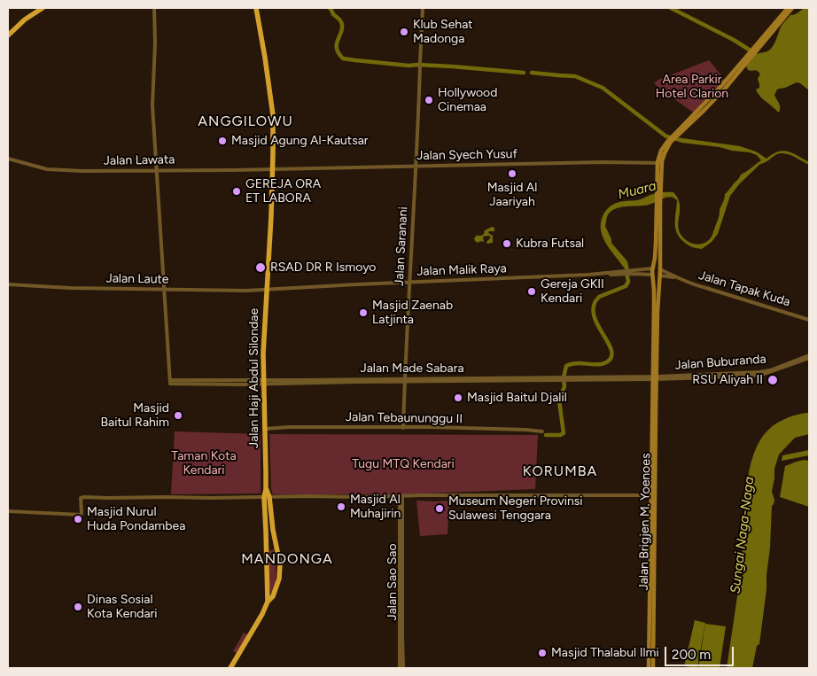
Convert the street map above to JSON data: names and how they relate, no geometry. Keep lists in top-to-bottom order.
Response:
{
  "streets": {
    "highway": ["Jalan Haji Abdul Silondae"],
    "main road": ["Jalan Brigjen M. Yoenoes"],
    "street": [
      "Jalan Syech Yusuf",
      "Jalan Lawata",
      "Jalan Saranani",
      "Jalan Malik Raya",
      "Jalan Laute",
      "Jalan Tapak Kuda",
      "Jalan Buburanda",
      "Jalan Made Sabara",
      "Jalan Tebaununggu II",
      "Jalan Sao Sao"
    ]
  },
  "crossings": [
    ["Jalan Syech Yusuf", "Jalan Lawata"],
    ["Jalan Syech Yusuf", "Jalan Saranani"],
    ["Jalan Syech Yusuf", "Jalan Haji Abdul Silondae"],
    ["Jalan Lawata", "Jalan Haji Abdul Silondae"],
    ["Jalan Saranani", "Jalan Malik Raya"],
    ["Jalan Saranani", "Jalan Made Sabara"],
    ["Jalan Saranani", "Jalan Tebaununggu II"],
    ["Jalan Malik Raya", "Jalan Laute"],
    ["Jalan Malik Raya", "Jalan Haji Abdul Silondae"],
    ["Jalan Laute", "Jalan Made Sabara"],
    ["Jalan Laute", "Jalan Haji Abdul Silondae"],
    ["Jalan Buburanda", "Jalan Made Sabara"],
    ["Jalan Buburanda", "Jalan Brigjen M. Yoenoes"],
    ["Jalan Made Sabara", "Jalan Haji Abdul Silondae"],
    ["Jalan Made Sabara", "Jalan Brigjen M. Yoenoes"],
    ["Jalan Haji Abdul Silondae", "Jalan Tebaununggu II"]
  ],
  "districts": ["ANGGILOWU", "KORUMBA", "MANDONGA"],
  "water": ["Muara", "Sungai Naga-Naga"],
  "parks": ["Area Parkir Hotel Clarion", "Taman Kota Kendari", "Tugu MTQ Kendari"],
  "places": [
    "Klub Sehat Madonga",
    "Hollywood Cinemaa",
    "Masjid Agung Al-Kautsar",
    "Masjid Al Jaariyah",
    "GEREJA ORA ET LABORA",
    "Kubra Futsal",
    "RSAD DR R Ismoyo",
    "Gereja GKII Kendari",
    "Masjid Zaenab Latjinta",
    "RSU Aliyah II",
    "Masjid Baitul Djalil",
    "Masjid Baitul Rahim",
    "Masjid Al Muhajirin",
    "Museum Negeri Provinsi Sulawesi Tenggara",
    "Masjid Nurul Huda Pondambea",
    "Dinas Sosial Kota Kendari",
    "Masjid Thalabul Ilmi"
  ],
  "scale_bar": "200 m"
}
